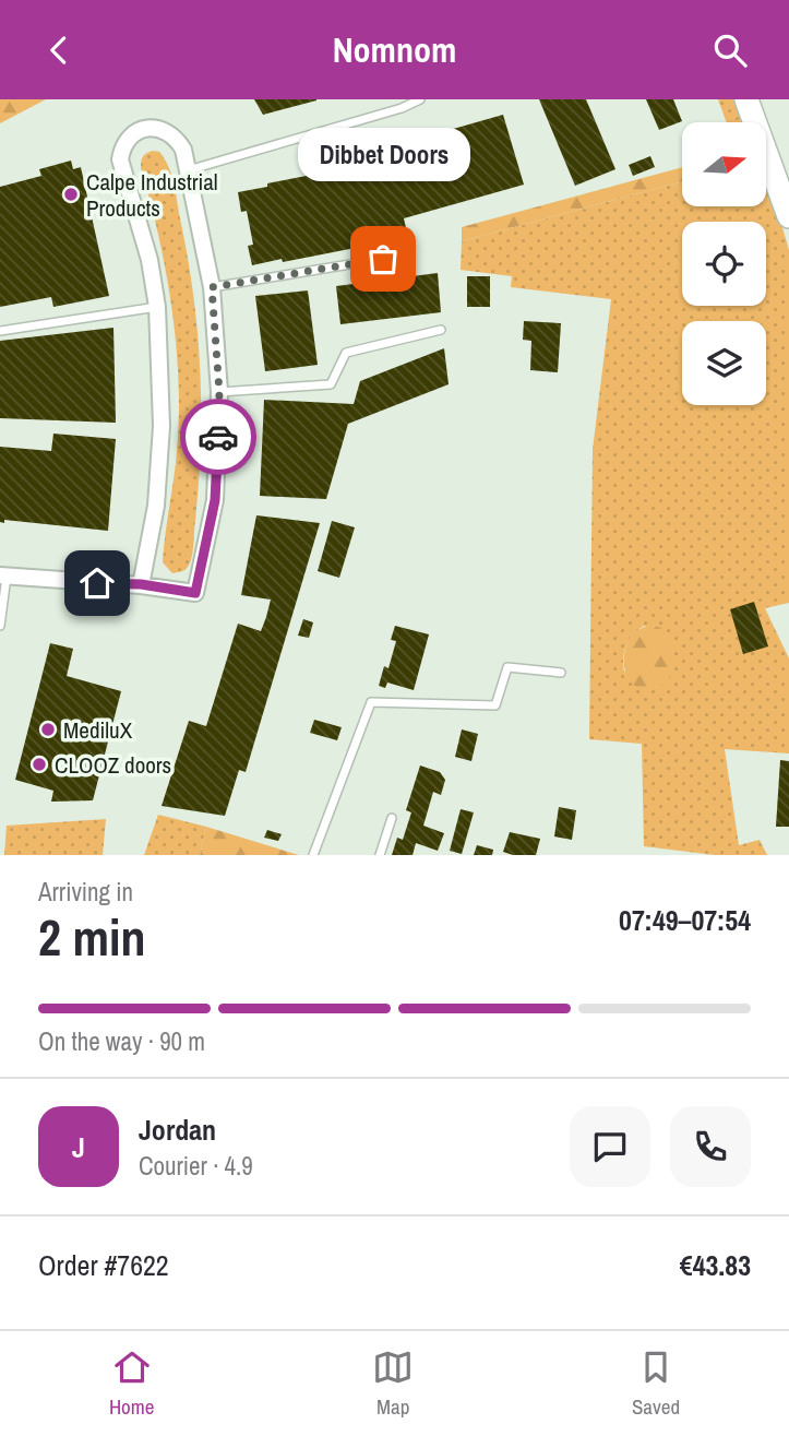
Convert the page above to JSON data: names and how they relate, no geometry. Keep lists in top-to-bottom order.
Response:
{
  "places": [
    "Calpe Industrial Products",
    "Dibbet Doors",
    "MediluX",
    "CLOOZ doors"
  ],
  "north": "right",
  "page": {
    "header": "Nomnom",
    "bubble": "Dibbet Doors",
    "heading": ["2 min", "Arriving in", "07:49–07:54"],
    "panel": [
      "Jordan",
      "Courier · 4.9",
      "Order #7622",
      "€43.83"
    ],
    "bar": "On the way · 90 m",
    "round": "J",
    "tabs": ["Home", "Map", "Saved"]
  }
}
